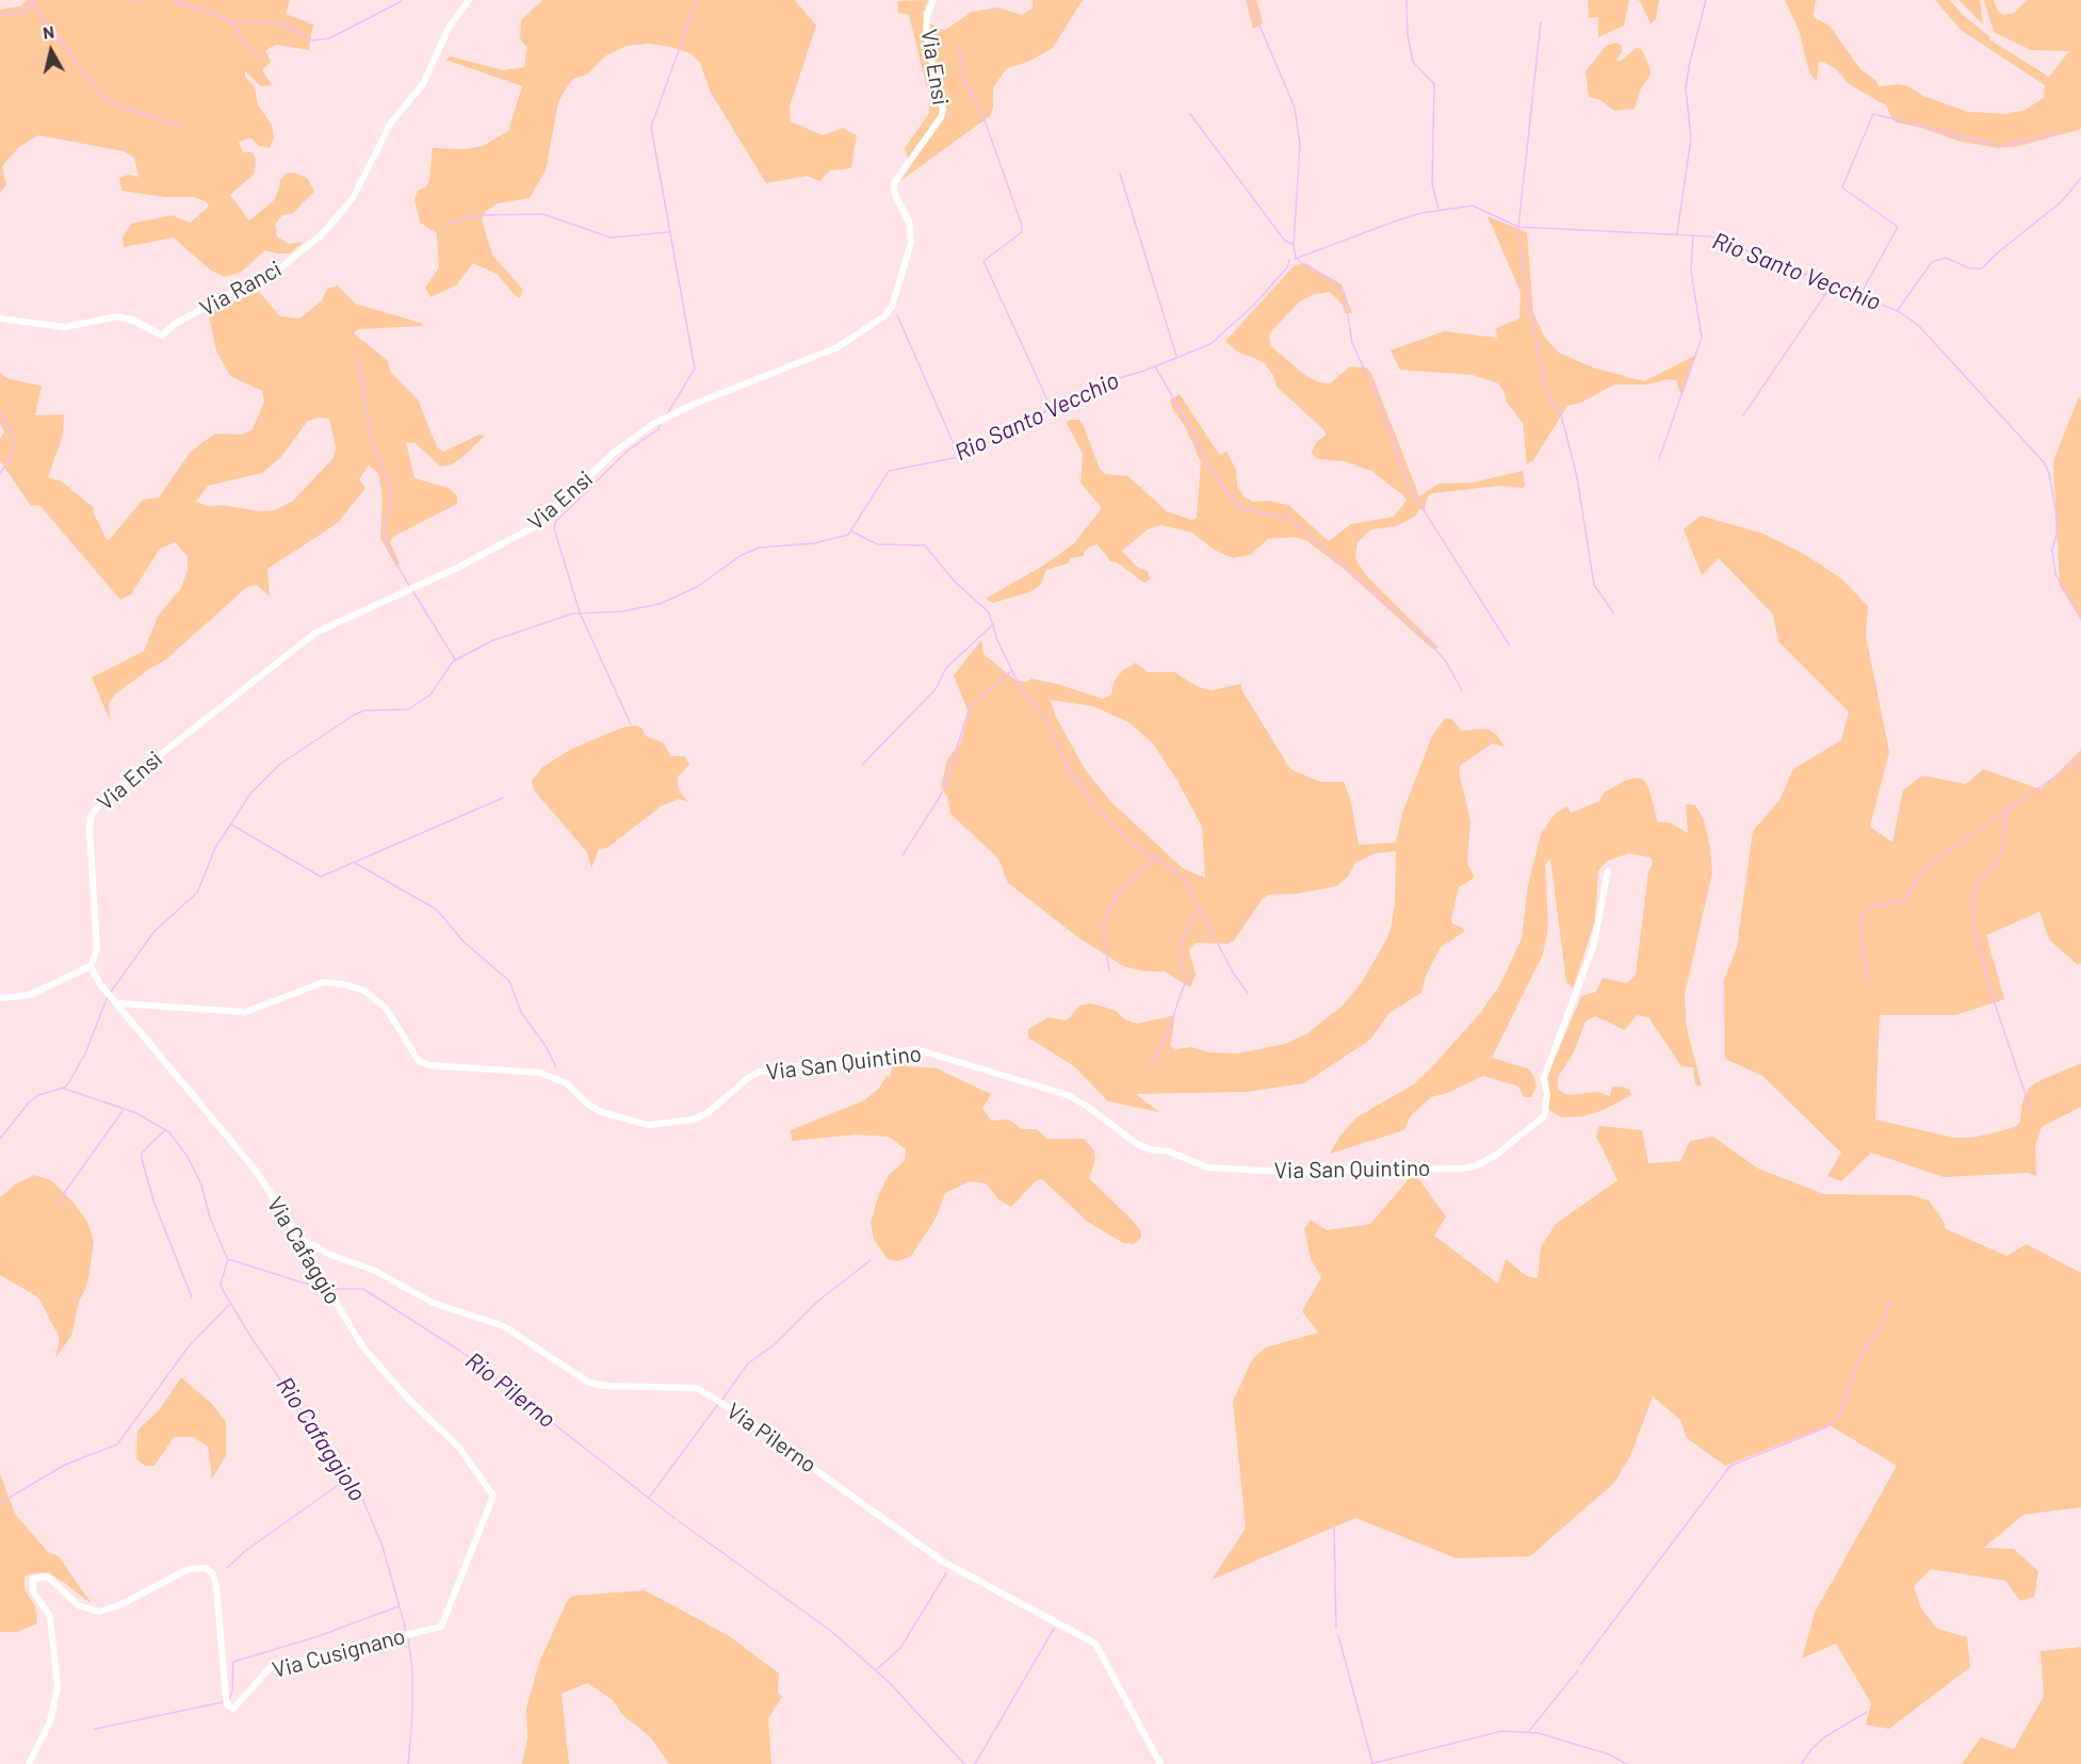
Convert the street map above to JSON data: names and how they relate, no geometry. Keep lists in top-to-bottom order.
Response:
{
  "streets": {
    "street": [
      "Via Ensi",
      "Via Ranci",
      "Via San Quintino",
      "Via Cafaggio",
      "Via Pilerno",
      "Via Cusignano"
    ]
  },
  "crossings": [
    ["Via San Quintino", "Via Cafaggio"],
    ["Via Cafaggio", "Via Pilerno"],
    ["Via Cafaggio", "Via Cusignano"]
  ],
  "water": ["Rio Santo Vecchio", "Rio Pilerno", "Rio Cafaggiolo"],
  "north": "top"
}
